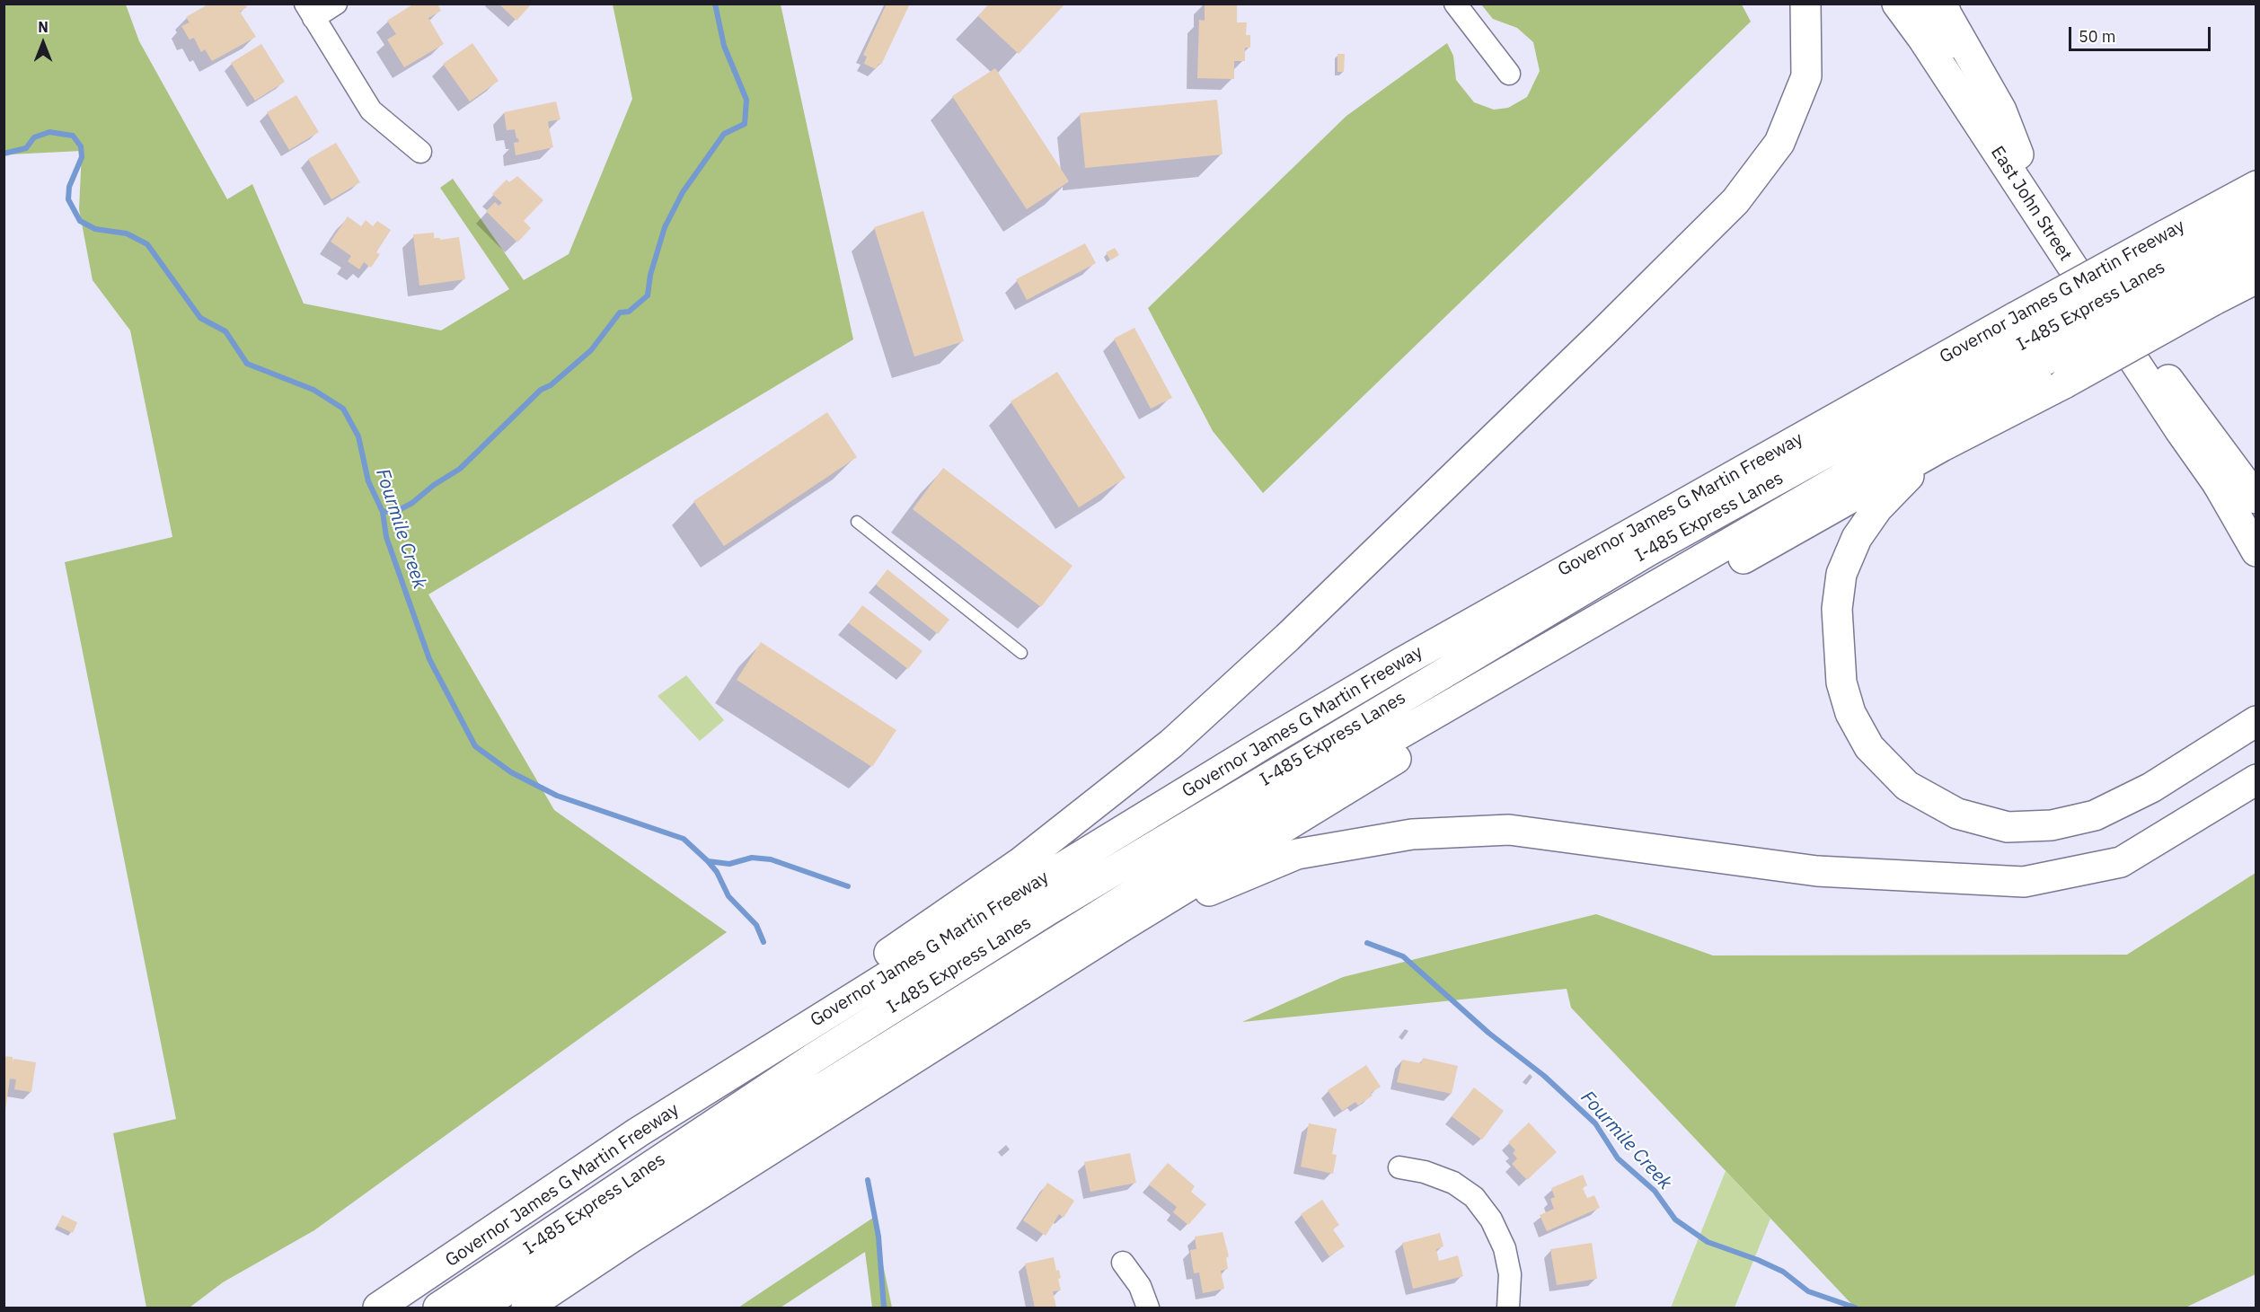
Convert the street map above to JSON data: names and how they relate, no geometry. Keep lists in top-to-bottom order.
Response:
{
  "streets": {
    "main road": ["East John Street", "Governor James G Martin Freeway", "I-485 Express Lanes"]
  },
  "crossings": [
    ["Governor James G Martin Freeway", "I-485 Express Lanes"]
  ],
  "water": ["Fourmile Creek"],
  "scale_bar": "50 m",
  "north": "top"
}
